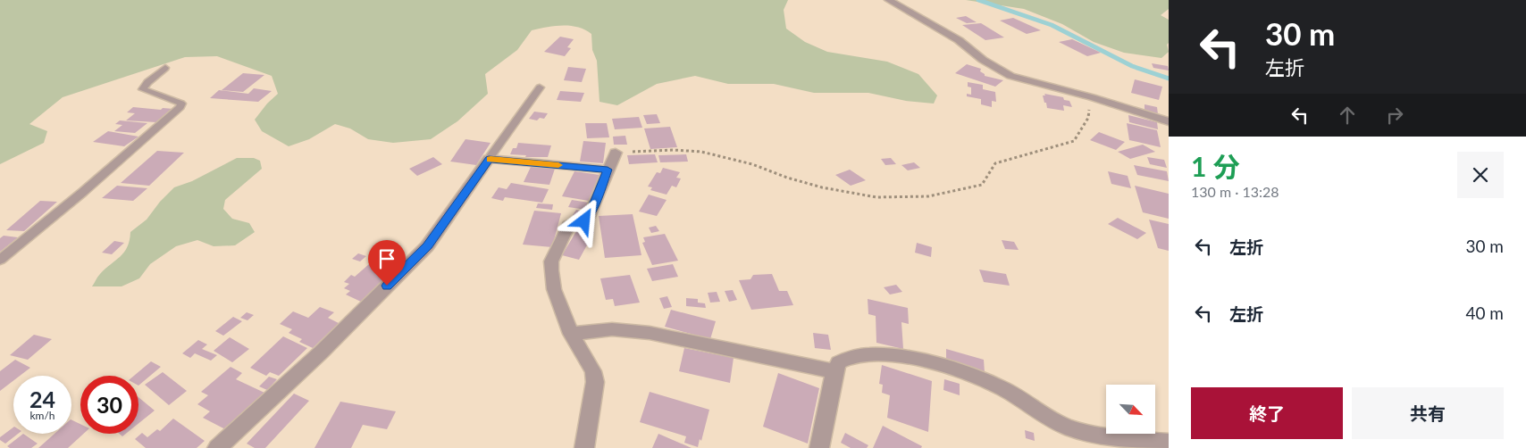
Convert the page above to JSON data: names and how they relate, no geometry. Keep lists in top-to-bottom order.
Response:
{
  "north": "bottom right",
  "page": {
    "turn": ["30 m", "左折"],
    "heading": ["1 分", "130 m · 13:28"],
    "list": [
      {
        "name": "左折",
        "value": "30 m"
      },
      {
        "name": "左折",
        "value": "40 m"
      }
    ],
    "speed": "24 km/h",
    "limit": "30",
    "buttons": ["終了", "共有"]
  }
}
